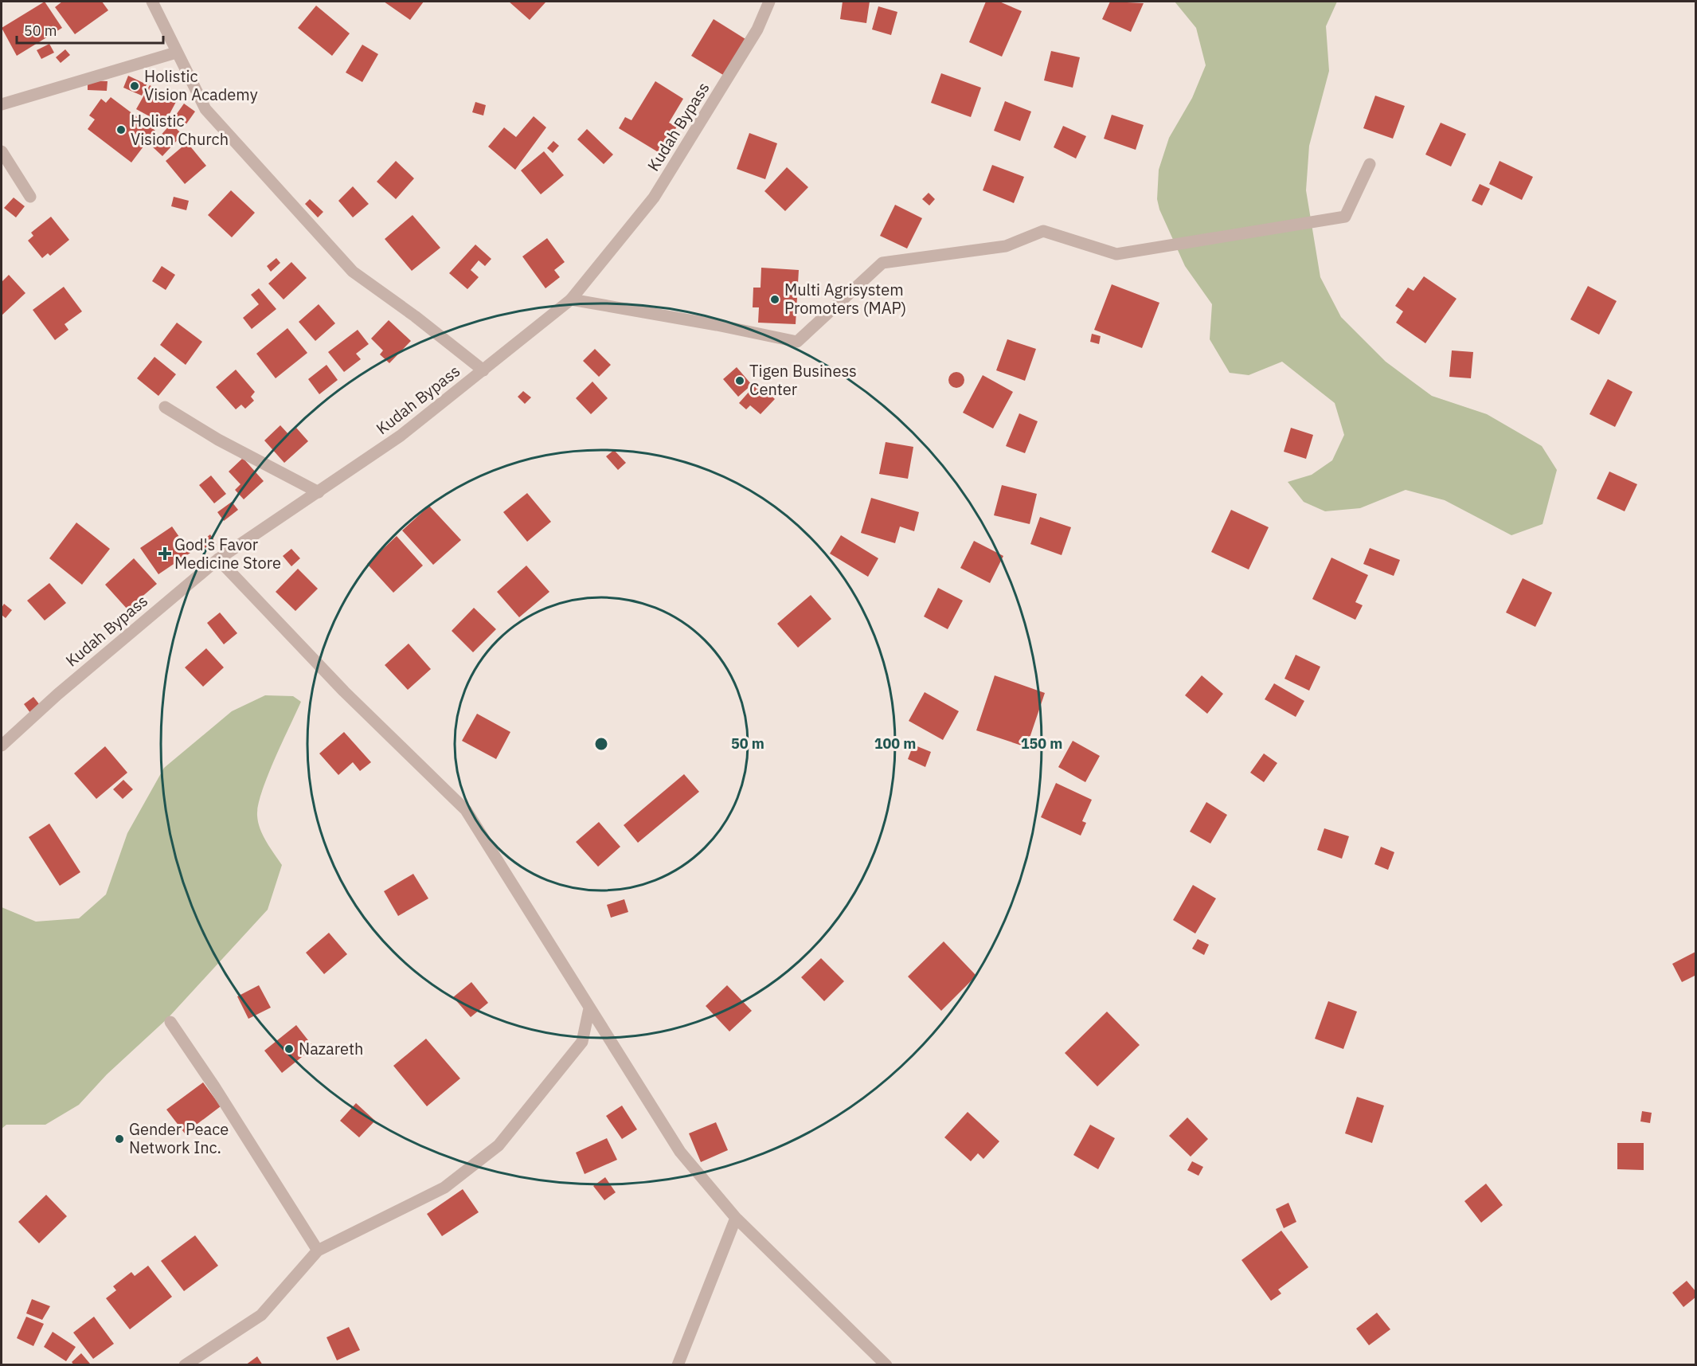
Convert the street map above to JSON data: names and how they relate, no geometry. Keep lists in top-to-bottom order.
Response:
{
  "streets": {
    "street": ["Kudah Bypass"]
  },
  "places": {
    "other": [
      "Holistic Vision Academy",
      "Holistic Vision Church",
      "Multi Agrisystem Promoters (MAP)",
      "Tigen Business Center",
      "Nazareth",
      "Gender Peace Network Inc."
    ],
    "health": ["God's Favor Medicine Store"]
  },
  "scale_bar": "50 m",
  "rings": ["50 m", "100 m", "150 m"]
}
